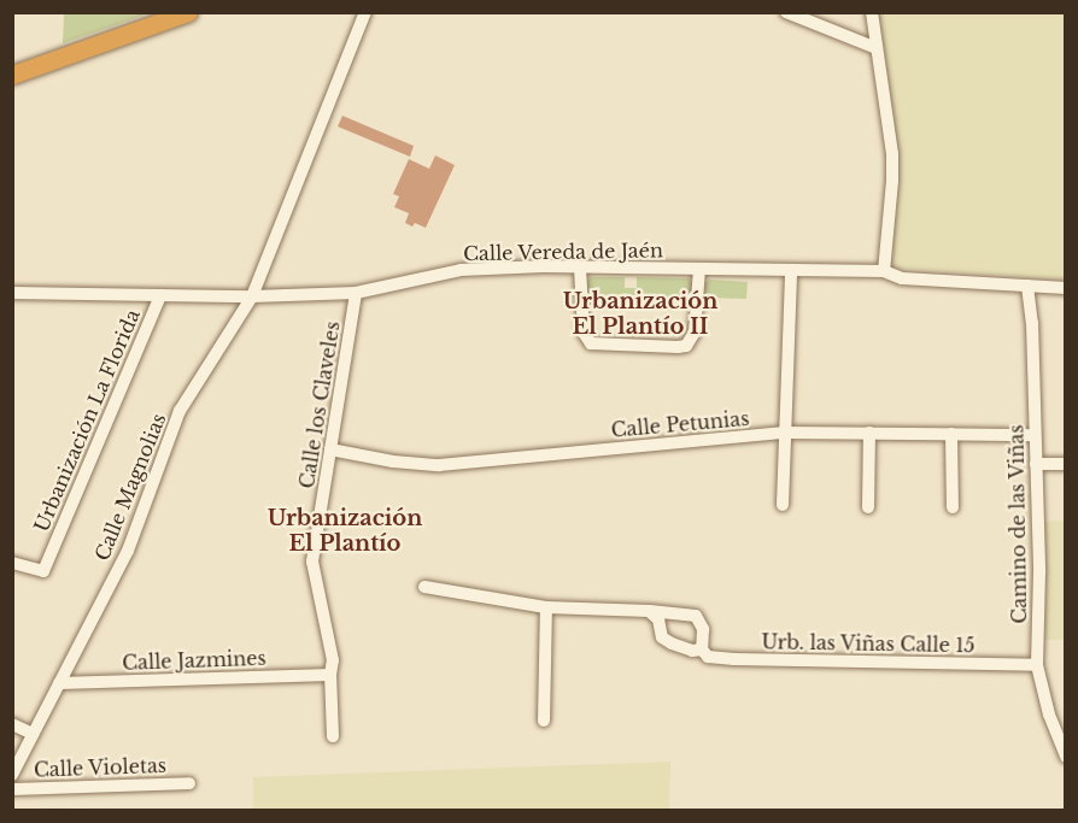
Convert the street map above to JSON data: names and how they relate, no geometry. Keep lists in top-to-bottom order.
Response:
{
  "streets": {
    "street": [
      "Calle Vereda de Jaén",
      "Calle los Claveles",
      "Urbanización La Florida",
      "Calle Petunias",
      "Calle Magnolias",
      "Camino de las Viñas",
      "Urb. las Viñas Calle 15",
      "Calle Jazmines",
      "Calle Violetas"
    ]
  },
  "crossings": [
    ["Calle Vereda de Jaén", "Calle los Claveles"],
    ["Calle Vereda de Jaén", "Urbanización La Florida"],
    ["Calle Vereda de Jaén", "Calle Magnolias"],
    ["Calle Vereda de Jaén", "Camino de las Viñas"],
    ["Calle los Claveles", "Calle Petunias"],
    ["Calle los Claveles", "Calle Jazmines"],
    ["Calle Petunias", "Camino de las Viñas"],
    ["Calle Magnolias", "Calle Jazmines"],
    ["Camino de las Viñas", "Urb. las Viñas Calle 15"]
  ],
  "districts": ["Urbanización El Plantío II", "Urbanización El Plantío"]
}
